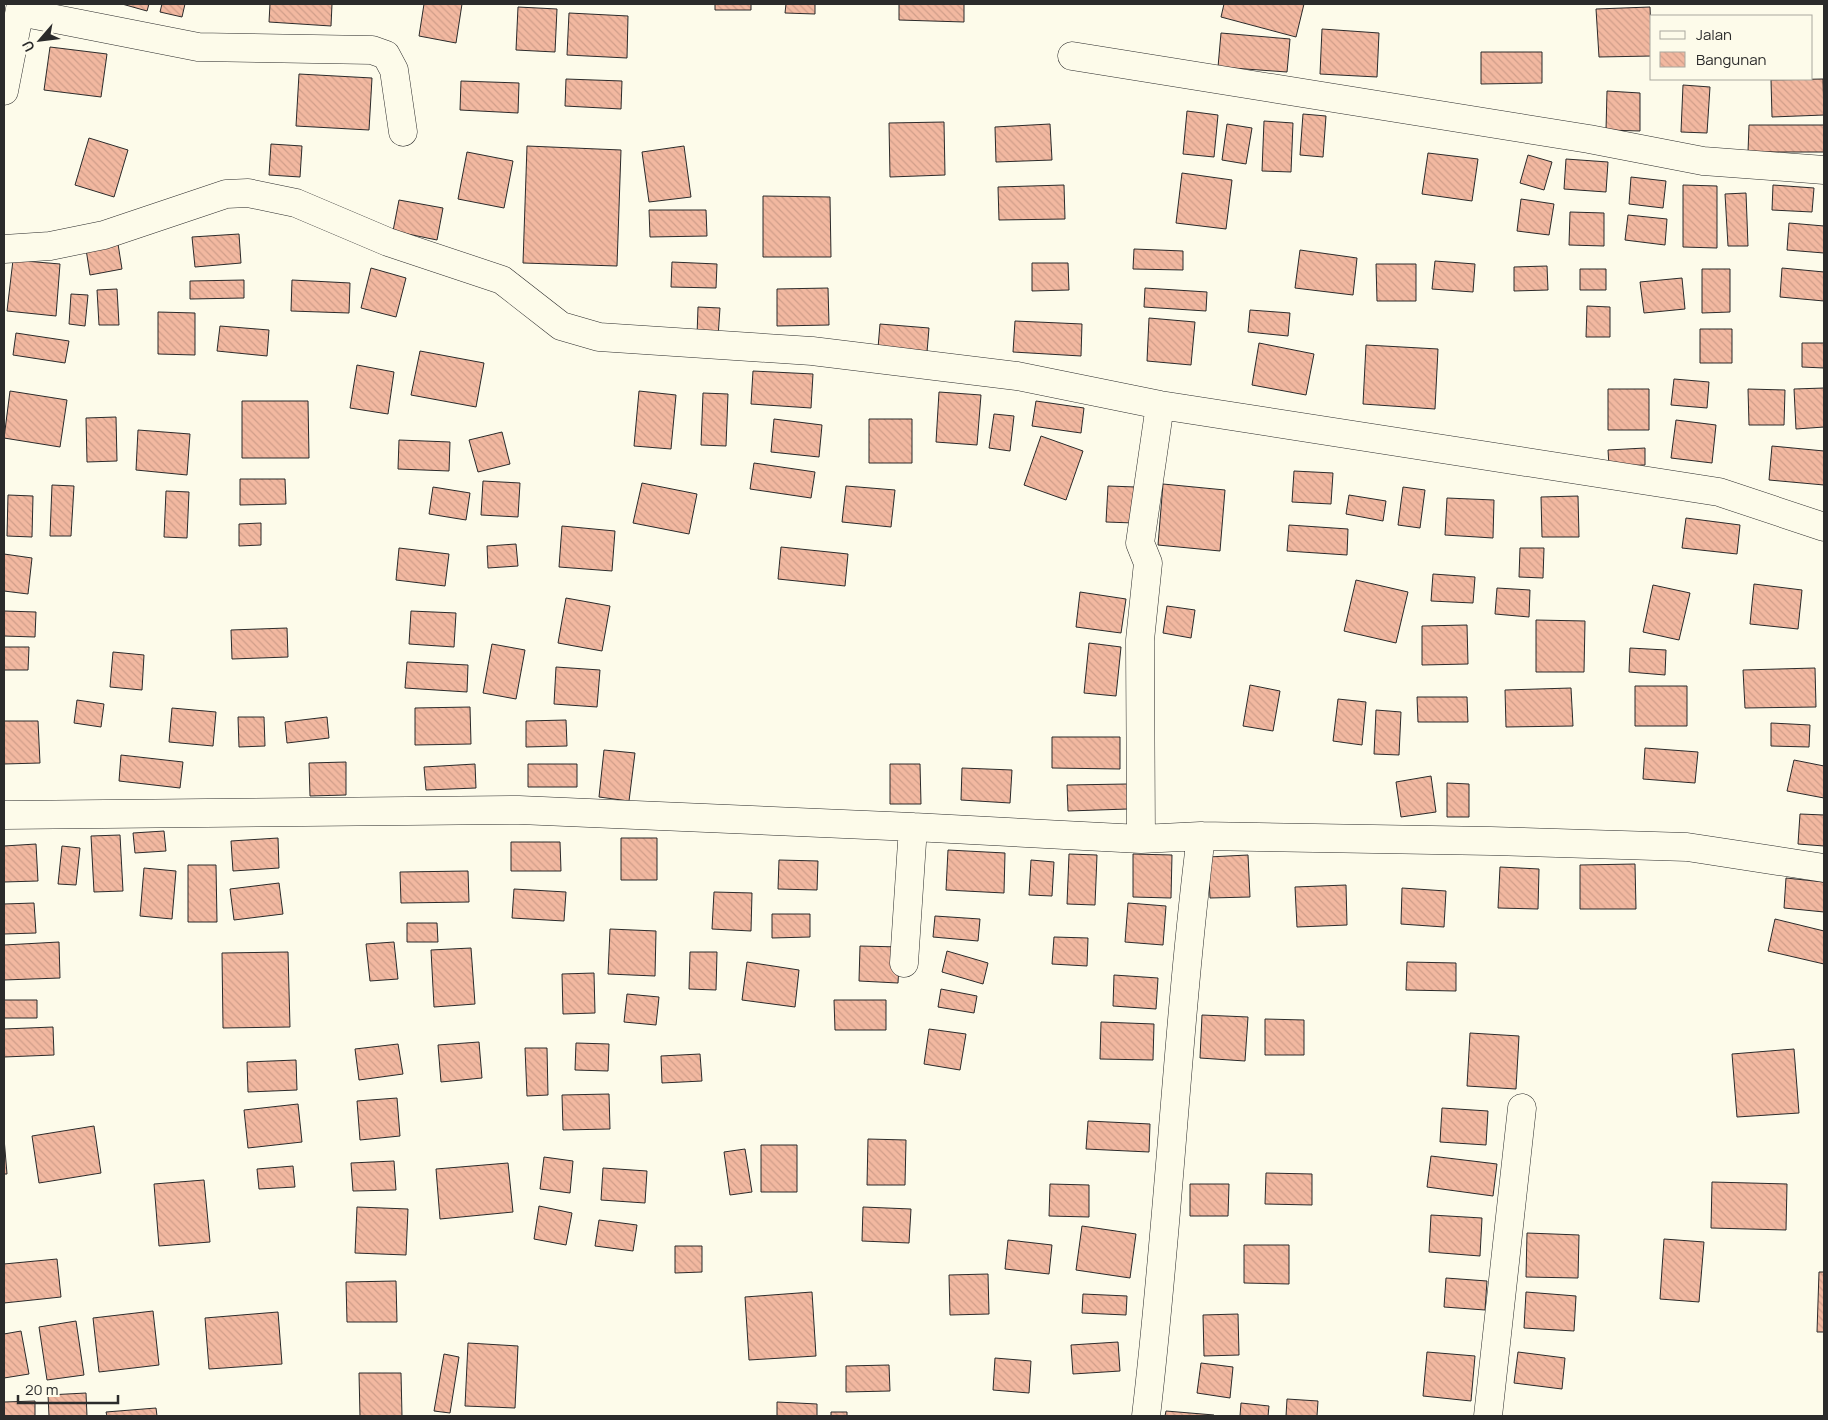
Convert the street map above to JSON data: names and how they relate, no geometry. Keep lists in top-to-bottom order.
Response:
{
  "legend": ["Jalan", "Bangunan"],
  "scale_bar": "20 m",
  "north": "bottom left"
}
